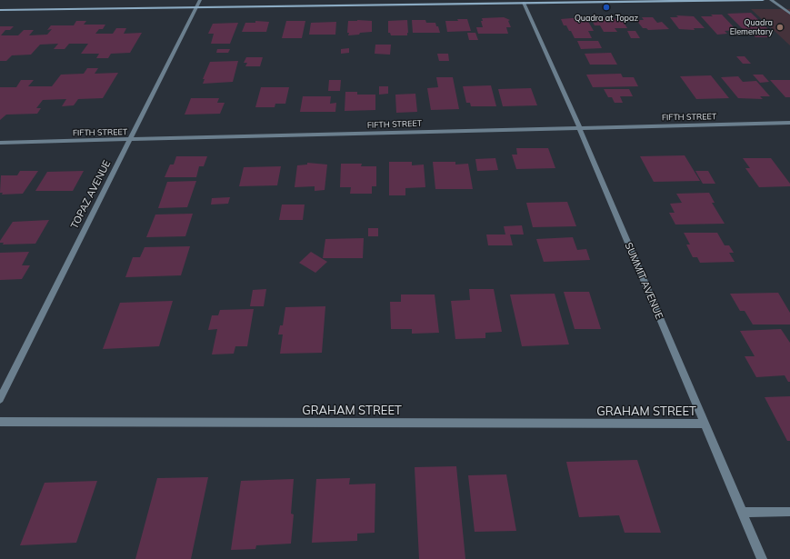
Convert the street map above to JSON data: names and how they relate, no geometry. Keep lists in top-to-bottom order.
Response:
{
  "streets": {
    "street": [
      "FIFTH STREET",
      "TOPAZ AVENUE",
      "SUMMIT AVENUE",
      "GRAHAM STREET"
    ]
  },
  "crossings": [
    ["FIFTH STREET", "TOPAZ AVENUE"],
    ["FIFTH STREET", "SUMMIT AVENUE"],
    ["SUMMIT AVENUE", "GRAHAM STREET"]
  ],
  "places": ["Quadra at Topaz", "Quadra Elementary"]
}
